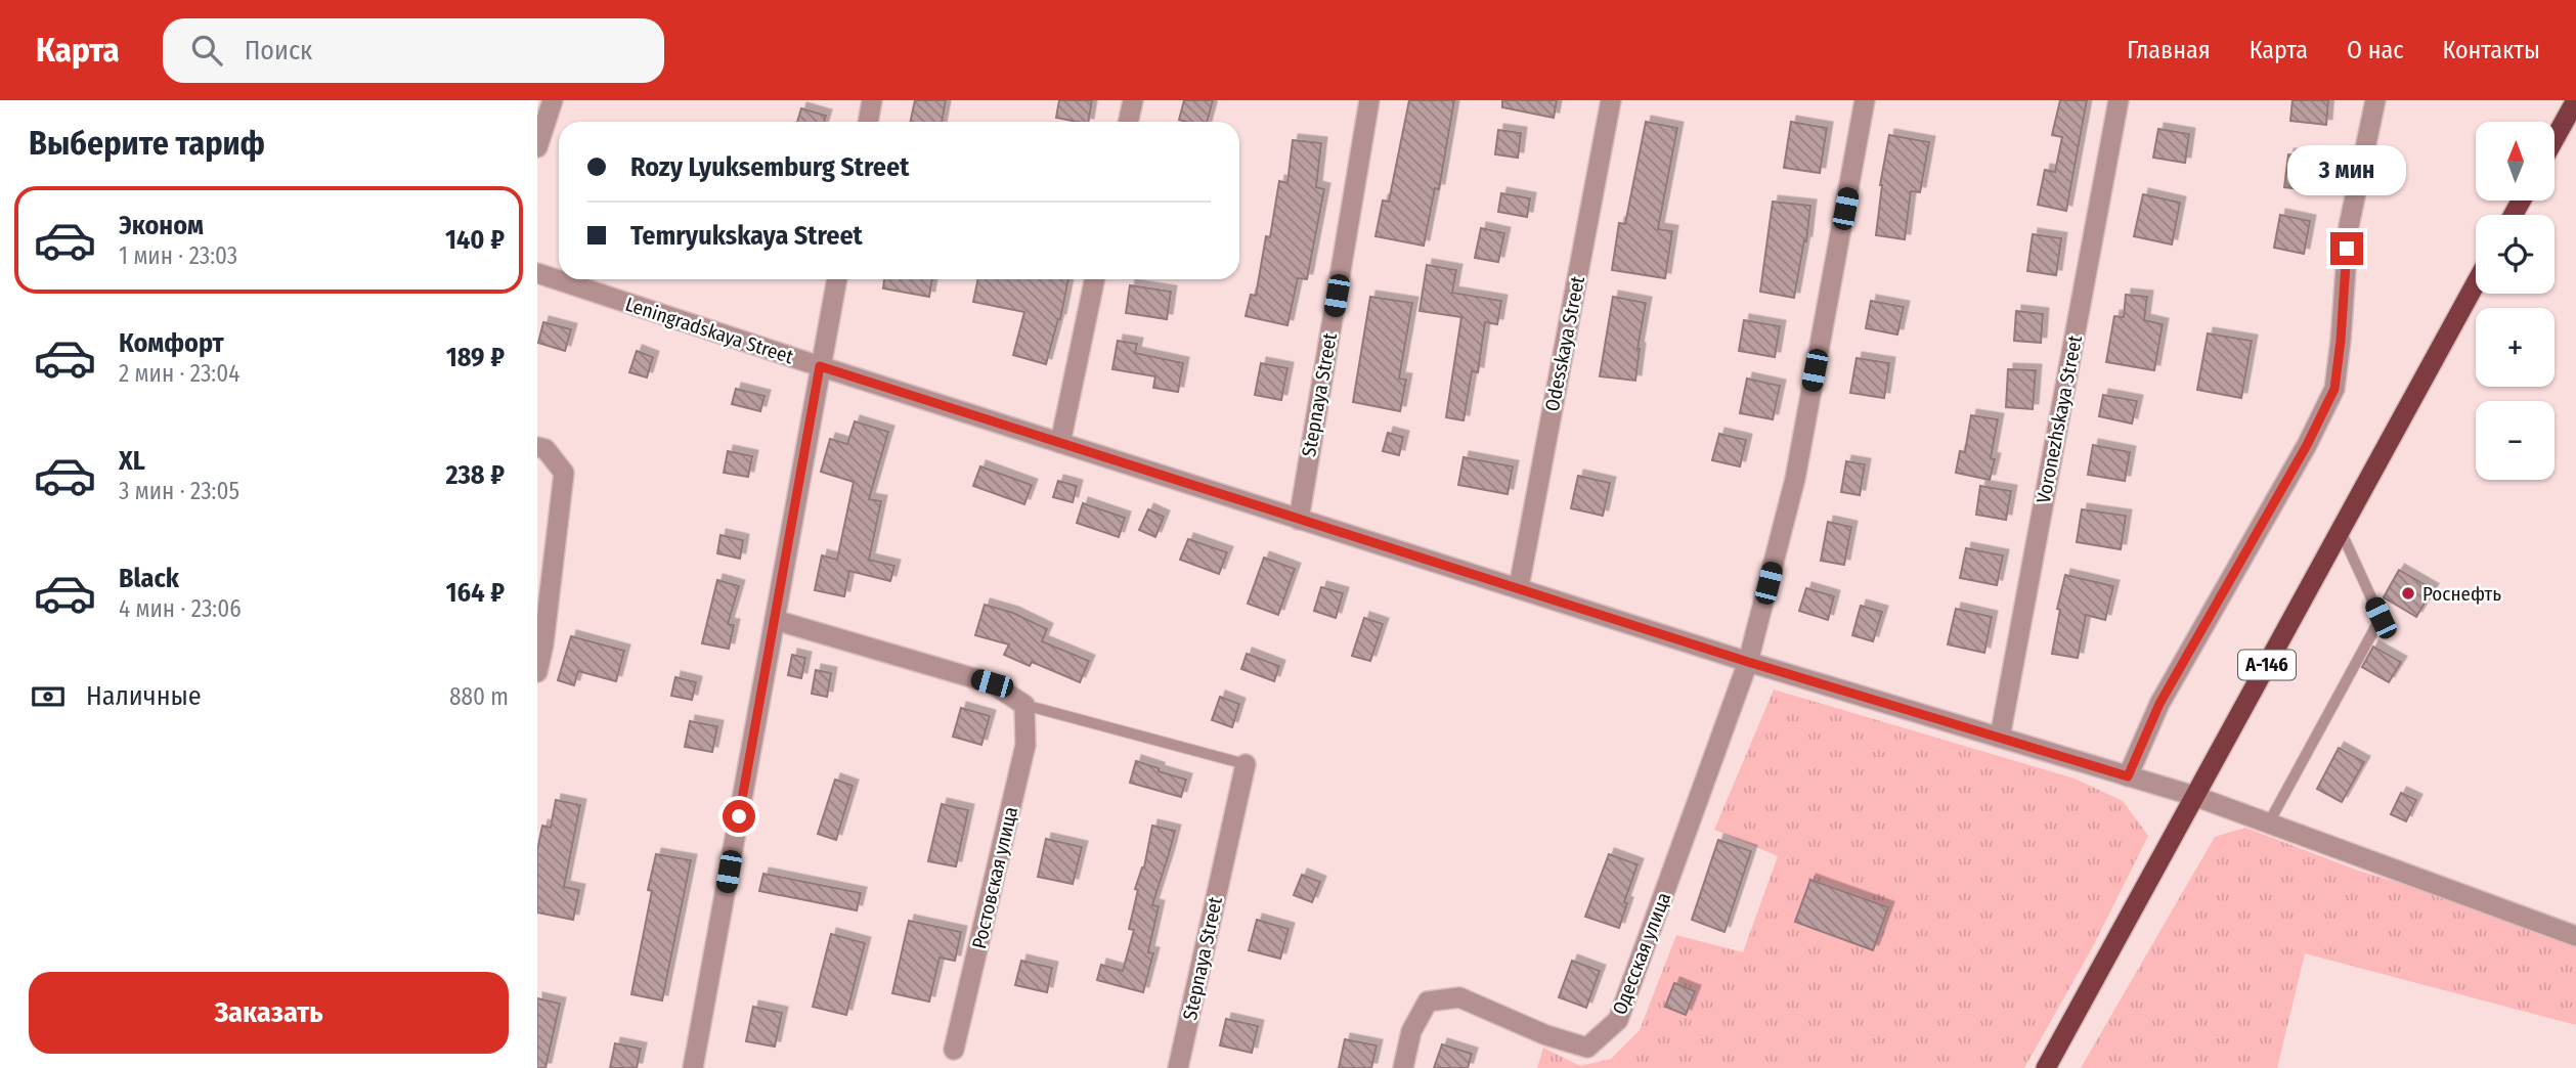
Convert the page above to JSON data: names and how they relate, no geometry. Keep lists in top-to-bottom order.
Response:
{
  "streets": {
    "highway": ["А-146"],
    "street": [
      "Leningradskaya Street",
      "Odesskaya Street",
      "Stepnaya Street",
      "Voronezhskaya Street",
      "Ростовская улица",
      "Одесская улица"
    ]
  },
  "crossings": [
    ["Leningradskaya Street", "Odesskaya Street"],
    ["Leningradskaya Street", "Stepnaya Street"],
    ["Leningradskaya Street", "Voronezhskaya Street"],
    ["Leningradskaya Street", "А-146"],
    ["Leningradskaya Street", "Одесская улица"]
  ],
  "places": ["Роснефть"],
  "north": "top",
  "page": {
    "header": "Карта",
    "search": "Поиск",
    "nav": [
      "Главная",
      "Карта",
      "О нас",
      "Контакты"
    ],
    "heading": "Выберите тариф",
    "map_buttons": ["+", "−"],
    "banner": ["Rozy Lyuksemburg Street", "Temryukskaya Street"],
    "bubble": "3 мин",
    "list": [
      {
        "name": "Эконом",
        "note": "1 мин · 23:03",
        "value": "140 ₽"
      },
      {
        "name": "Комфорт",
        "note": "2 мин · 23:04",
        "value": "189 ₽"
      },
      {
        "name": "XL",
        "note": "3 мин · 23:05",
        "value": "238 ₽"
      },
      {
        "name": "Black",
        "note": "4 мин · 23:06",
        "value": "164 ₽"
      }
    ],
    "pay": ["Наличные", "880 m"],
    "buttons": "Заказать"
  }
}
